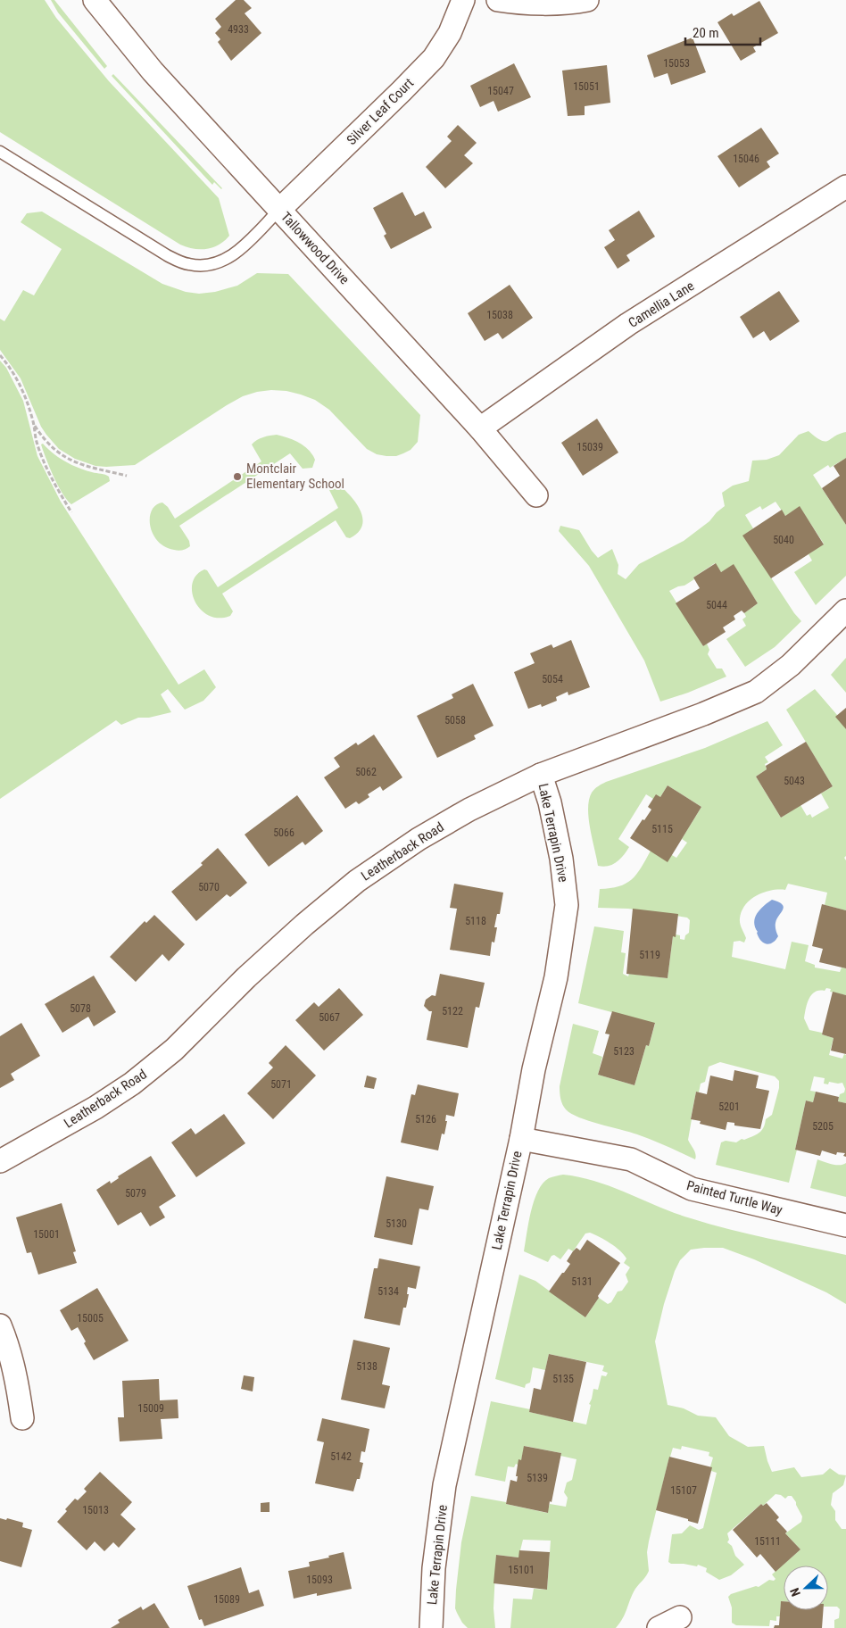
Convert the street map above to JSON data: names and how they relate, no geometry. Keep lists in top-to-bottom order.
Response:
{
  "streets": {
    "street": [
      "Silver Leaf Court",
      "Tallowwood Drive",
      "Camellia Lane",
      "Lake Terrapin Drive",
      "Leatherback Road",
      "Painted Turtle Way"
    ]
  },
  "crossings": [
    ["Silver Leaf Court", "Tallowwood Drive"],
    ["Tallowwood Drive", "Camellia Lane"],
    ["Lake Terrapin Drive", "Leatherback Road"],
    ["Lake Terrapin Drive", "Painted Turtle Way"]
  ],
  "places": ["Montclair Elementary School"],
  "house_numbers": [
    "4933",
    "15053",
    "15051",
    "15047",
    "15046",
    "15038",
    "15039",
    "5040",
    "5044",
    "5054",
    "5058",
    "5062",
    "5043",
    "5115",
    "5066",
    "5070",
    "5118",
    "5119",
    "5078",
    "5122",
    "5067",
    "5123",
    "5071",
    "5201",
    "5126",
    "5205",
    "5079",
    "5130",
    "15001",
    "5131",
    "5134",
    "15005",
    "5138",
    "5135",
    "15009",
    "5142",
    "5139",
    "15107",
    "15013",
    "15111",
    "15101",
    "15093",
    "15089"
  ],
  "scale_bar": "20 m",
  "north": "left"
}
